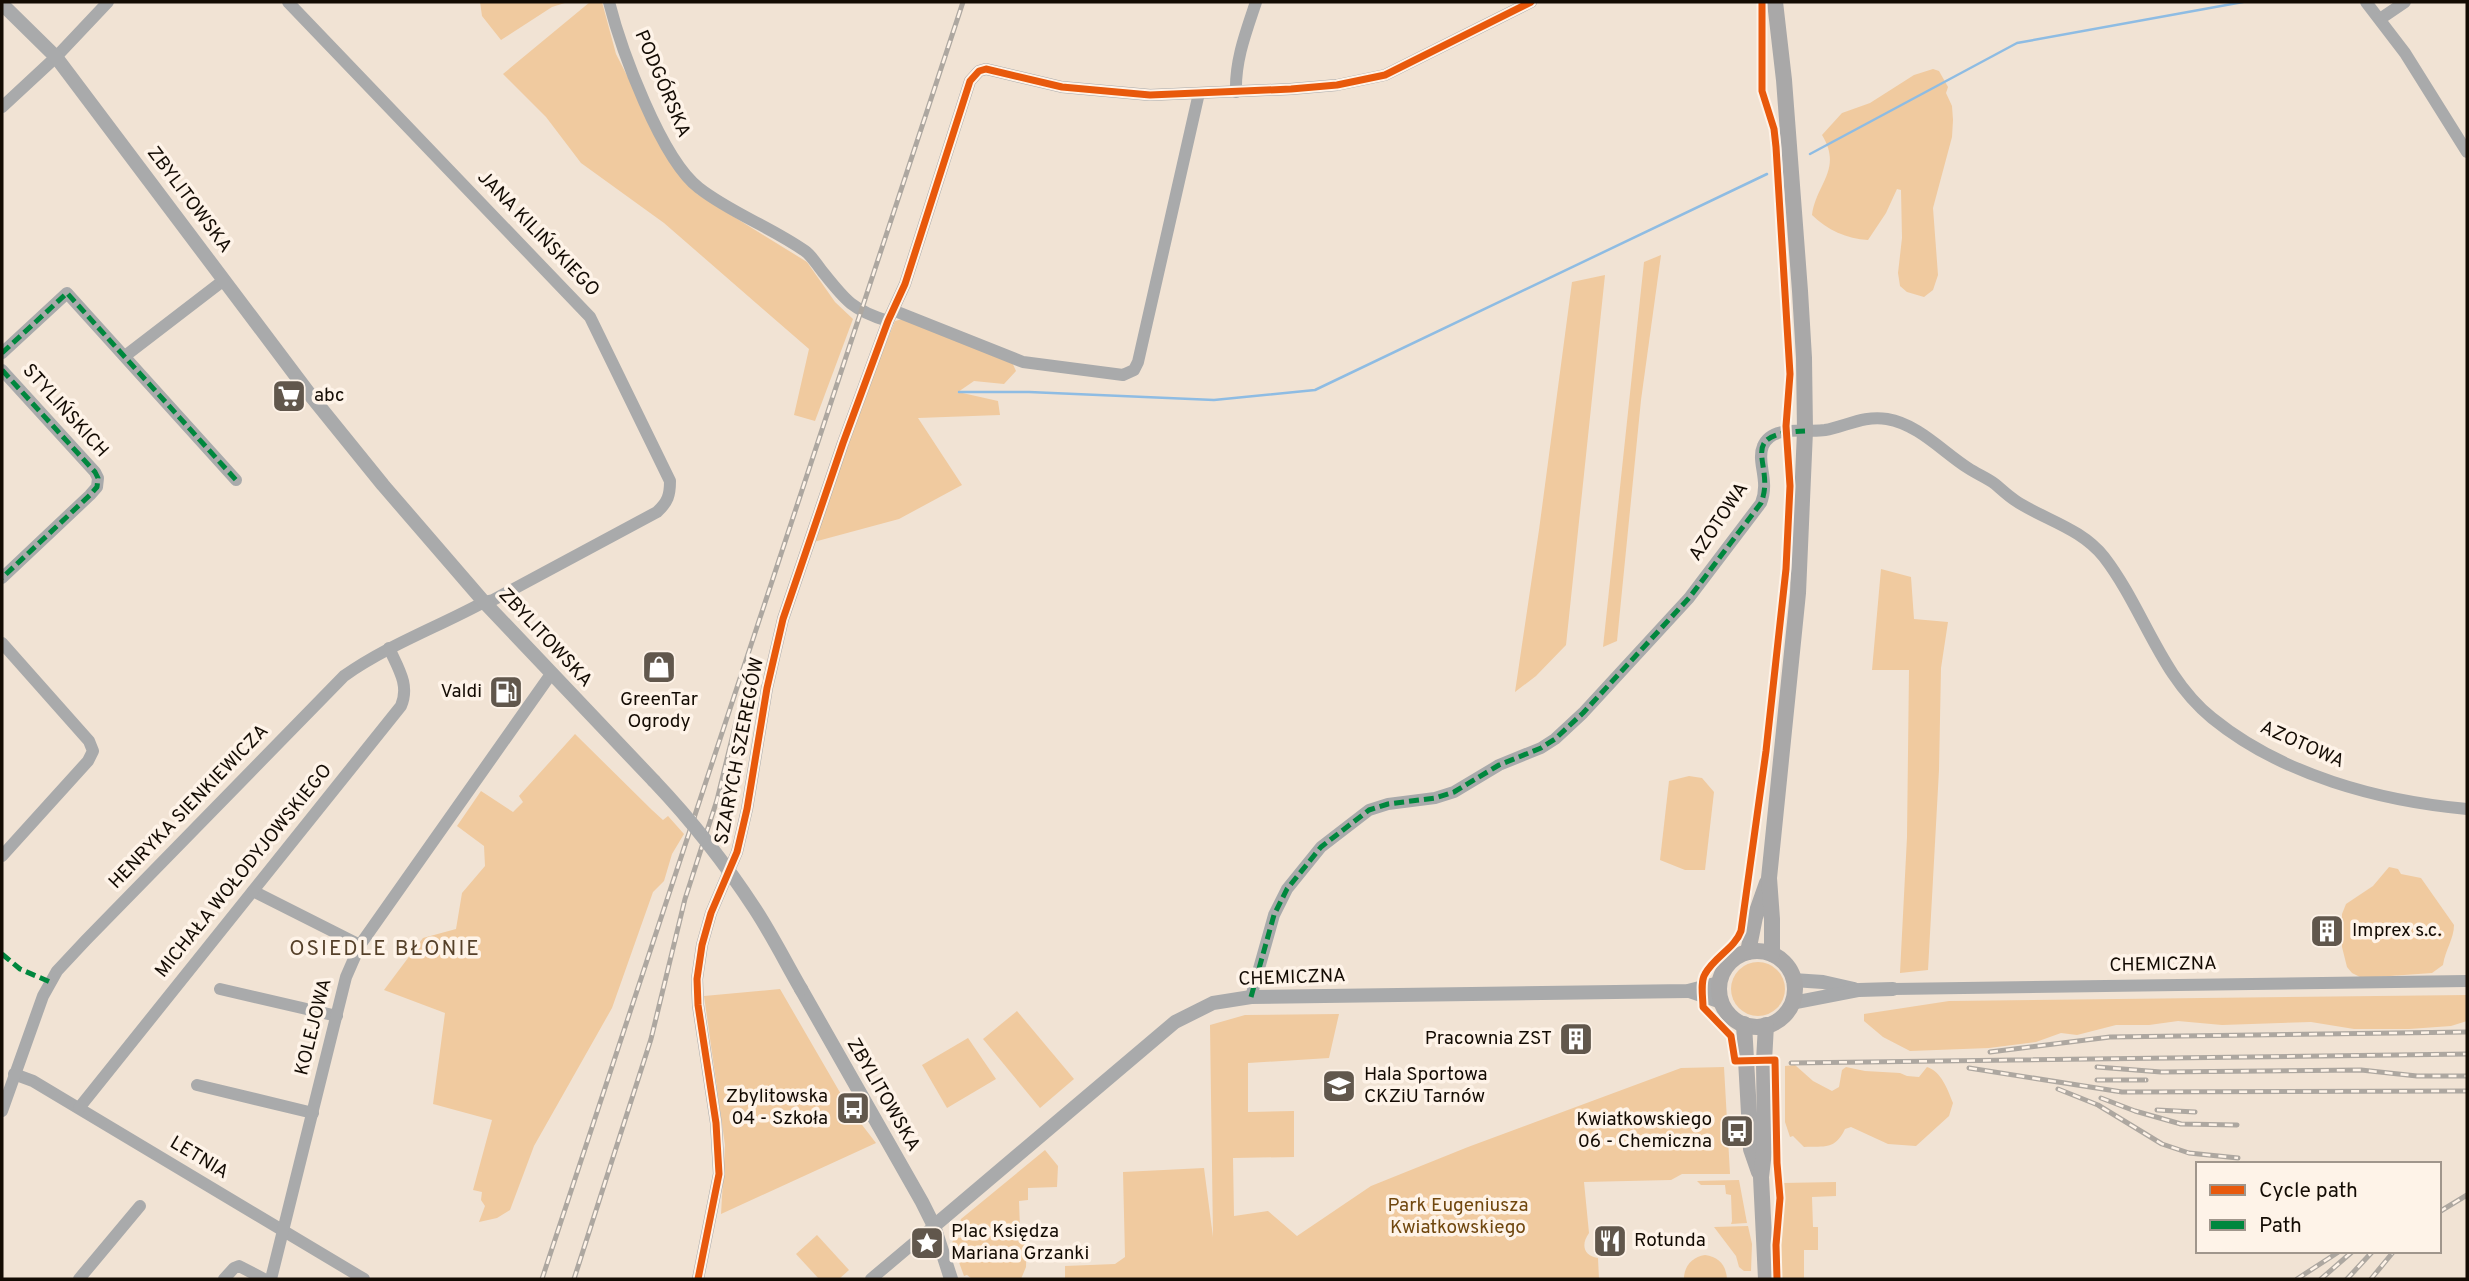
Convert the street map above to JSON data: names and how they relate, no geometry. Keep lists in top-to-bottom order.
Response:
{
  "streets": {
    "street": [
      "PODGÓRSKA",
      "ZBYLITOWSKA",
      "JANA KILIŃSKIEGO",
      "STYLIŃSKICH",
      "AZOTOWA",
      "SZARYCH SZEREGÓW",
      "HENRYKA SIENKIEWICZA",
      "MICHAŁA WOŁODYJOWSKIEGO",
      "CHEMICZNA",
      "KOLEJOWA",
      "LETNIA"
    ]
  },
  "crossings": [
    ["PODGÓRSKA", "SZARYCH SZEREGÓW"],
    ["ZBYLITOWSKA", "JANA KILIŃSKIEGO"],
    ["ZBYLITOWSKA", "HENRYKA SIENKIEWICZA"],
    ["ZBYLITOWSKA", "CHEMICZNA"],
    ["ZBYLITOWSKA", "KOLEJOWA"],
    ["JANA KILIŃSKIEGO", "HENRYKA SIENKIEWICZA"],
    ["AZOTOWA", "CHEMICZNA"],
    ["HENRYKA SIENKIEWICZA", "MICHAŁA WOŁODYJOWSKIEGO"],
    ["HENRYKA SIENKIEWICZA", "LETNIA"],
    ["MICHAŁA WOŁODYJOWSKIEGO", "LETNIA"],
    ["KOLEJOWA", "LETNIA"]
  ],
  "districts": ["OSIEDLE BŁONIE"],
  "parks": ["Park Eugeniusza Kwiatkowskiego"],
  "places": {
    "supermarket": ["abc"],
    "shop": ["GreenTar Ogrody"],
    "fuel station": ["Valdi"],
    "building": ["Imprex s.c.", "Pracownia ZST"],
    "school or university": ["Hala Sportowa CKZiU Tarnów"],
    "bus stop": ["Zbylitowska 04 - Szkoła", "Kwiatkowskiego 06 - Chemiczna"],
    "restaurant": ["Rotunda"],
    "place": ["Plac Księdza Mariana Grzanki"]
  },
  "legend": ["Cycle path", "Path"]
}
